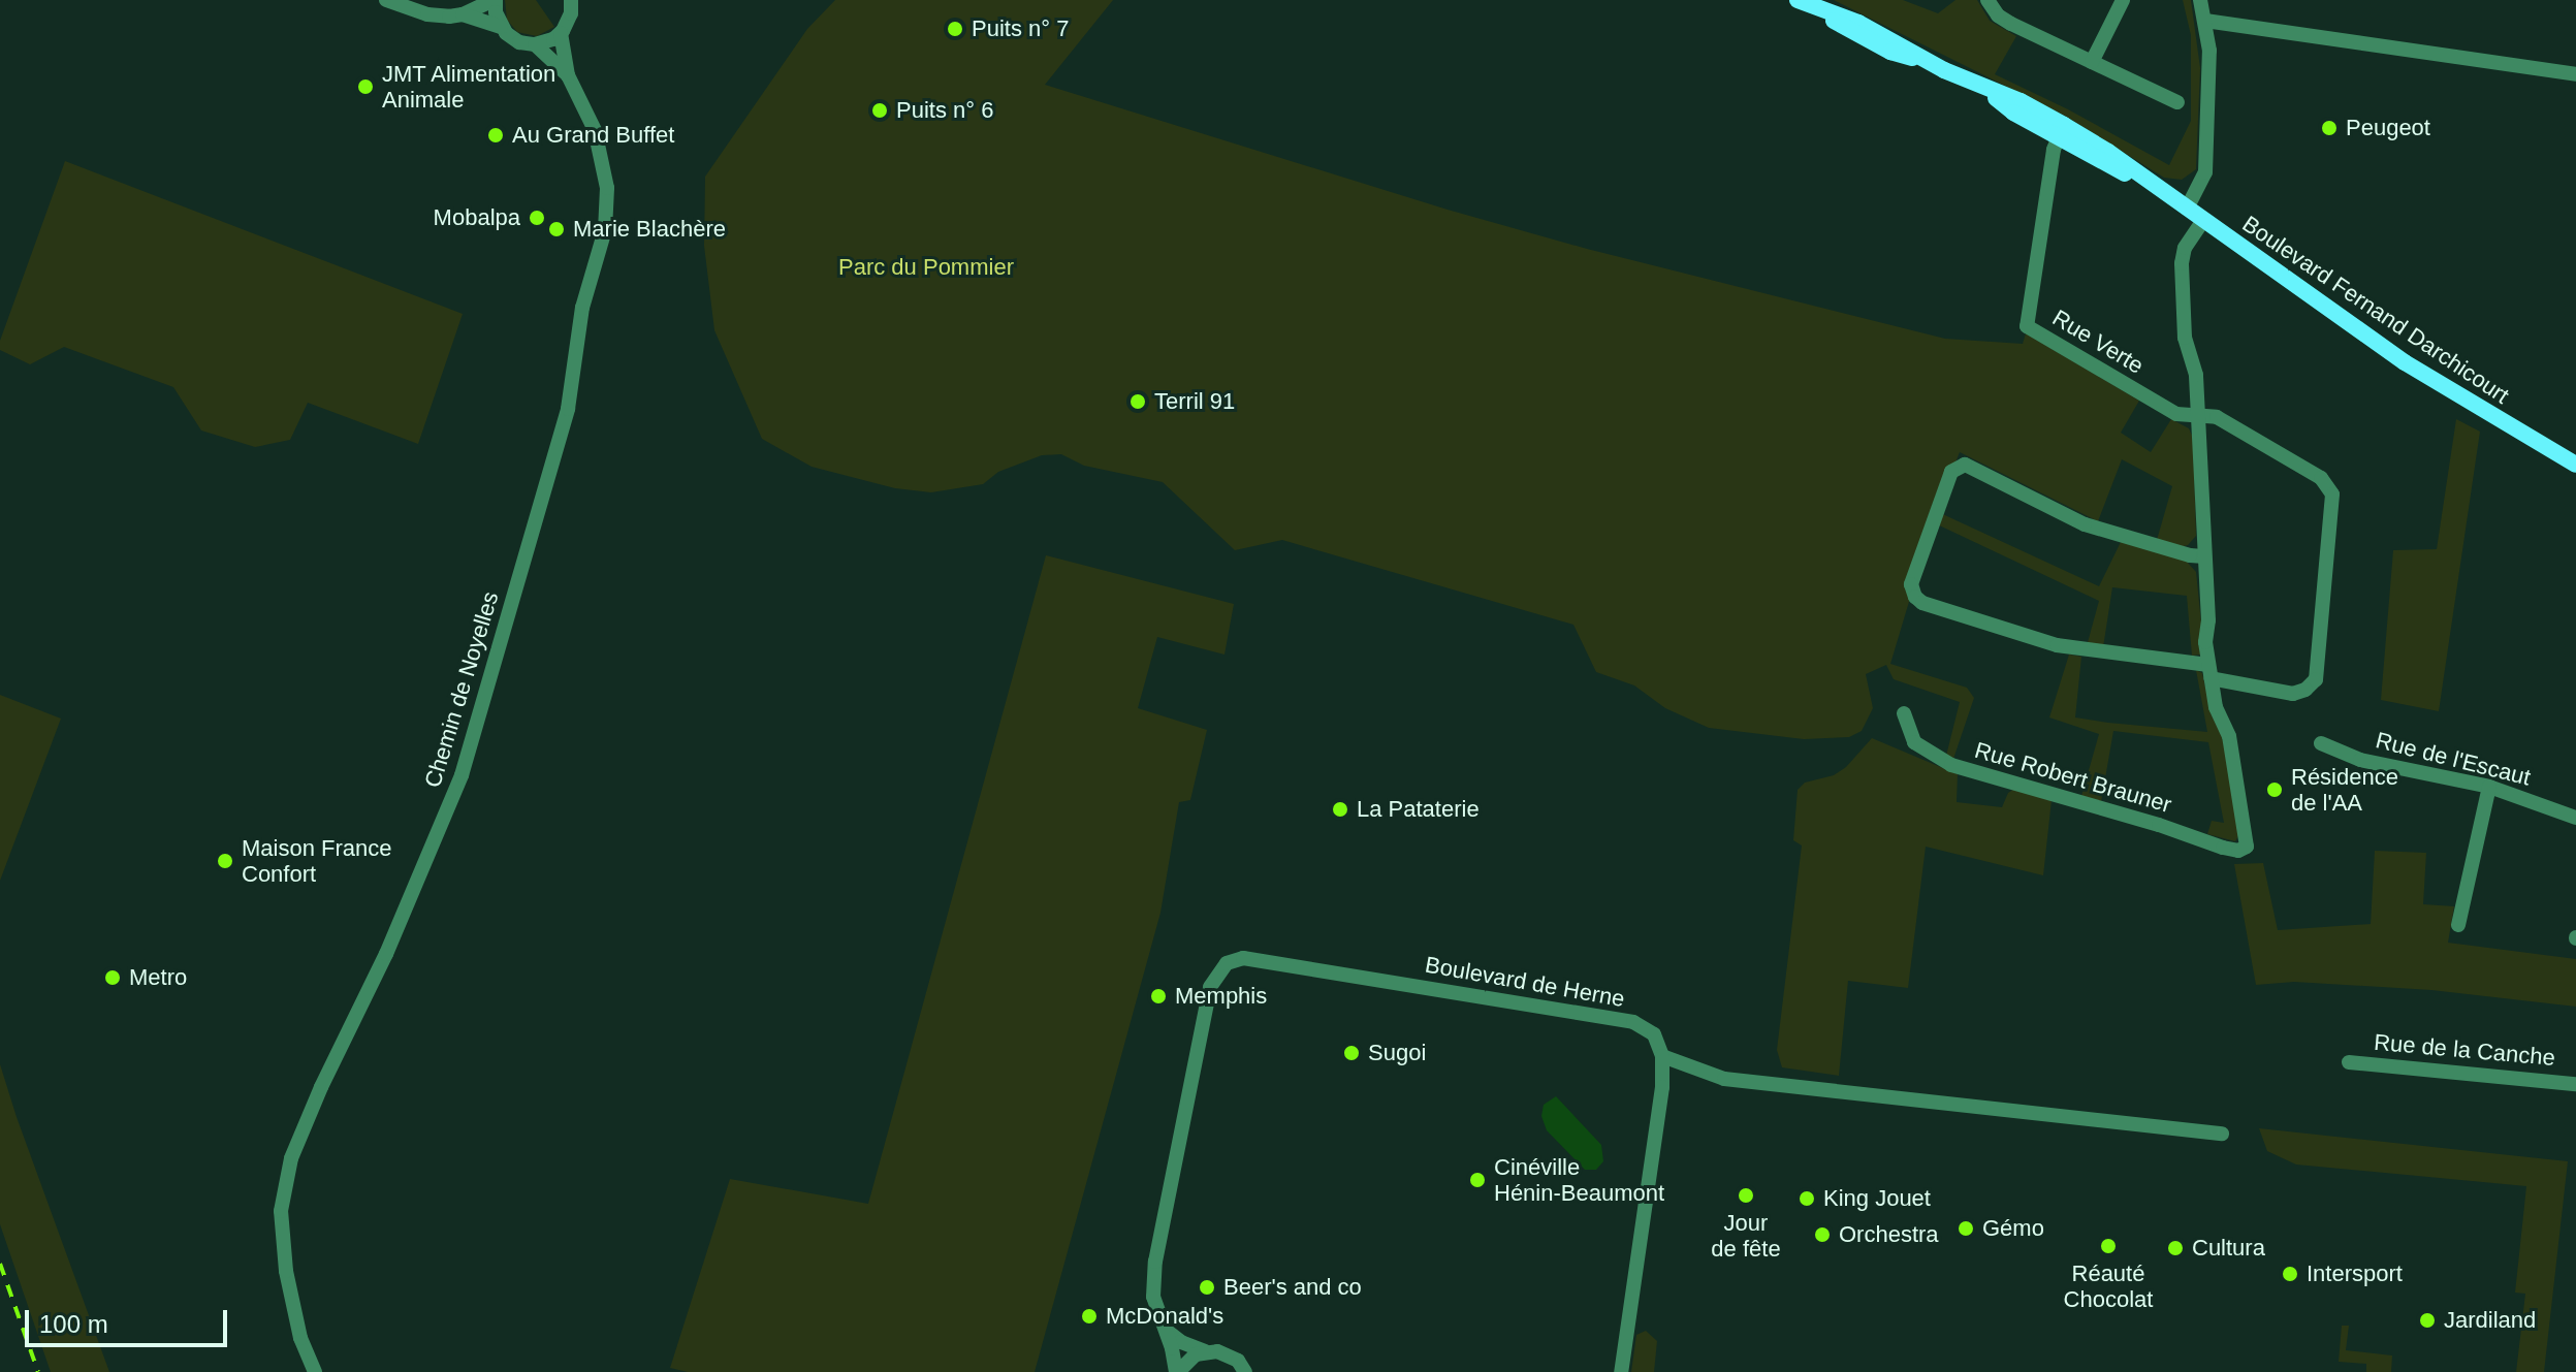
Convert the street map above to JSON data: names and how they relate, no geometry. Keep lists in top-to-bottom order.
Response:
{
  "streets": {
    "main road": ["Boulevard Fernand Darchicourt"],
    "street": [
      "Rue Verte",
      "Chemin de Noyelles",
      "Rue de l'Escaut",
      "Rue Robert Brauner",
      "Boulevard de Herne",
      "Rue de la Canche"
    ]
  },
  "crossings": [
    ["Boulevard Fernand Darchicourt", "Rue Verte"]
  ],
  "parks": ["Parc du Pommier"],
  "places": [
    "Puits n° 7",
    "JMT Alimentation Animale",
    "Puits n° 6",
    "Peugeot",
    "Au Grand Buffet",
    "Mobalpa",
    "Marie Blachère",
    "Terril 91",
    "Résidence de l'AA",
    "La Pataterie",
    "Maison France Confort",
    "Metro",
    "Memphis",
    "Sugoi",
    "Cinéville Hénin-Beaumont",
    "Jour de fête",
    "King Jouet",
    "Gémo",
    "Orchestra",
    "Réauté Chocolat",
    "Cultura",
    "Intersport",
    "Beer's and co",
    "McDonald's",
    "Jardiland"
  ],
  "scale_bar": "100 m"
}
